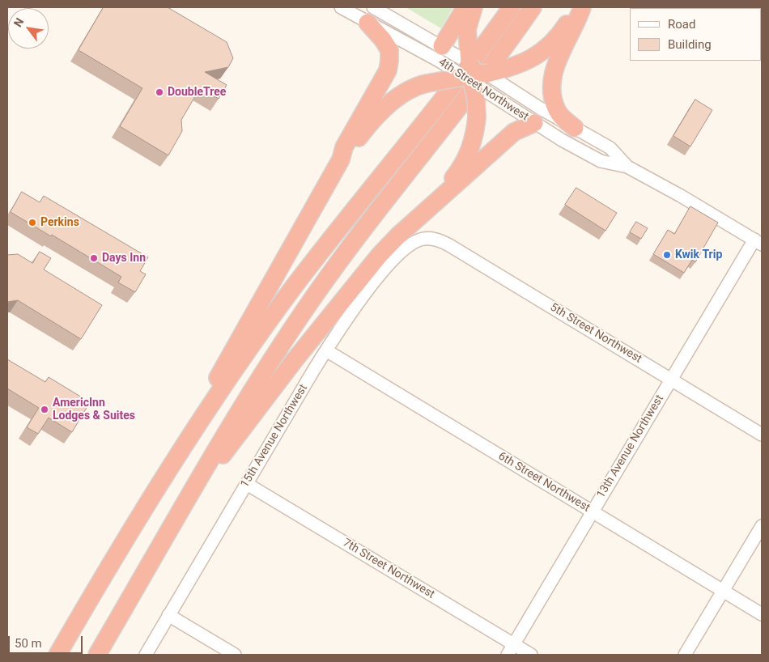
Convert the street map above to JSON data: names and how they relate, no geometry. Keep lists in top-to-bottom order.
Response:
{
  "streets": {
    "street": [
      "4th Street Northwest",
      "5th Street Northwest",
      "15th Avenue Northwest",
      "13th Avenue Northwest",
      "6th Street Northwest",
      "7th Street Northwest"
    ]
  },
  "crossings": [
    ["4th Street Northwest", "13th Avenue Northwest"],
    ["5th Street Northwest", "15th Avenue Northwest"],
    ["5th Street Northwest", "13th Avenue Northwest"],
    ["15th Avenue Northwest", "6th Street Northwest"],
    ["15th Avenue Northwest", "7th Street Northwest"],
    ["13th Avenue Northwest", "6th Street Northwest"],
    ["13th Avenue Northwest", "7th Street Northwest"]
  ],
  "places": [
    "DoubleTree",
    "Perkins",
    "Kwik Trip",
    "Days Inn",
    "AmericInn Lodges & Suites"
  ],
  "legend": ["Road", "Building"],
  "scale_bar": "50 m",
  "north": "top left"
}
